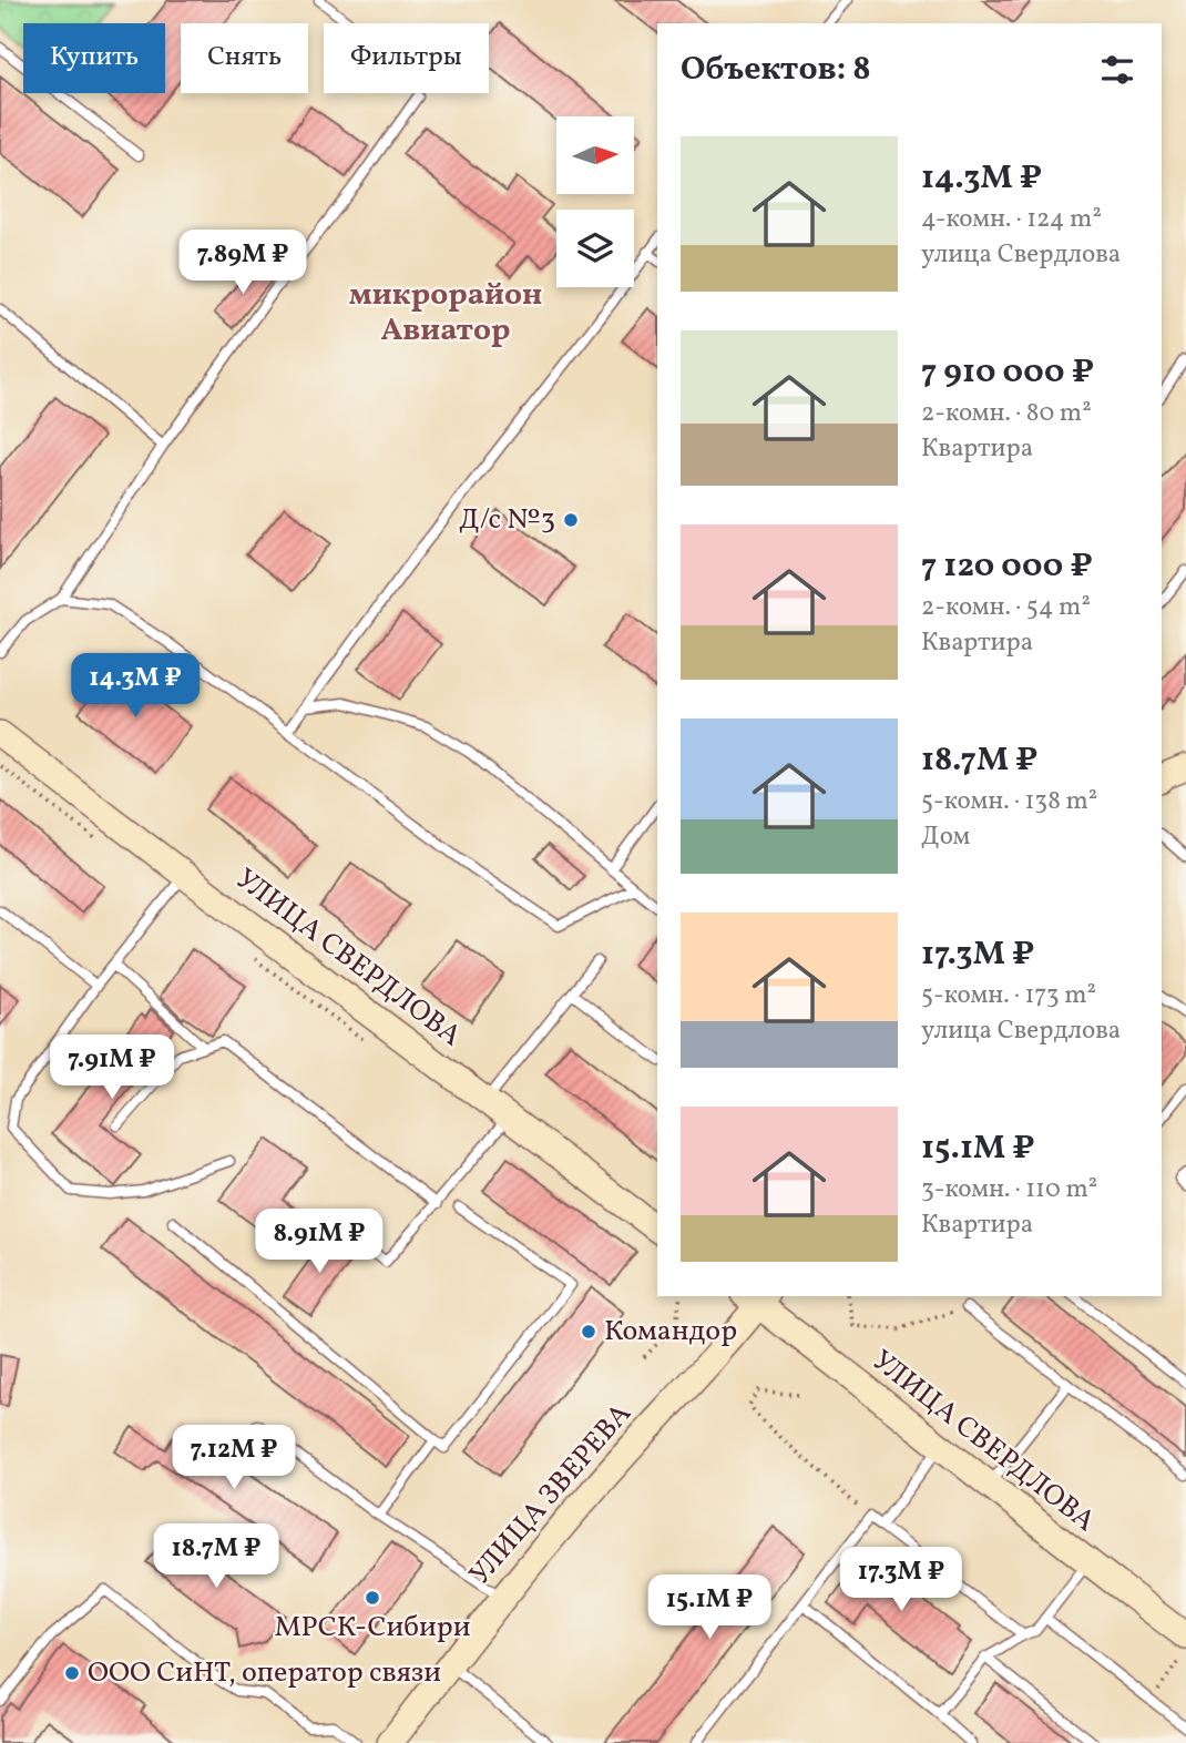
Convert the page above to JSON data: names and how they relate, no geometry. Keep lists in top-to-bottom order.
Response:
{
  "streets": {
    "main road": ["УЛИЦА СВЕРДЛОВА", "УЛИЦА ЗВЕРЕВА"]
  },
  "crossings": [
    ["УЛИЦА СВЕРДЛОВА", "УЛИЦА ЗВЕРЕВА"]
  ],
  "districts": ["микрорайон Авиатор"],
  "places": [
    "Д/с №3",
    "Командор",
    "МРСК-Сибири",
    "ООО СиНТ, оператор связи"
  ],
  "north": "right",
  "page": {
    "chip": ["Купить", "Снять", "Фильтры"],
    "heading": "Объектов: 8",
    "list": [
      {
        "name": "14.3M ₽",
        "note": "4-комн. · 124 m² · улица Свердлова"
      },
      {
        "name": "7 910 000 ₽",
        "note": "2-комн. · 80 m² · Квартира"
      },
      {
        "name": "7 120 000 ₽",
        "note": "2-комн. · 54 m² · Квартира"
      },
      {
        "name": "18.7M ₽",
        "note": "5-комн. · 138 m² · Дом"
      },
      {
        "name": "17.3M ₽",
        "note": "5-комн. · 173 m² · улица Свердлова"
      },
      {
        "name": "15.1M ₽",
        "note": "3-комн. · 110 m² · Квартира"
      }
    ],
    "price": [
      "7.89M ₽",
      "14.3M ₽",
      "7.91M ₽",
      "8.91M ₽",
      "7.12M ₽",
      "18.7M ₽",
      "17.3M ₽",
      "15.1M ₽"
    ]
  }
}
